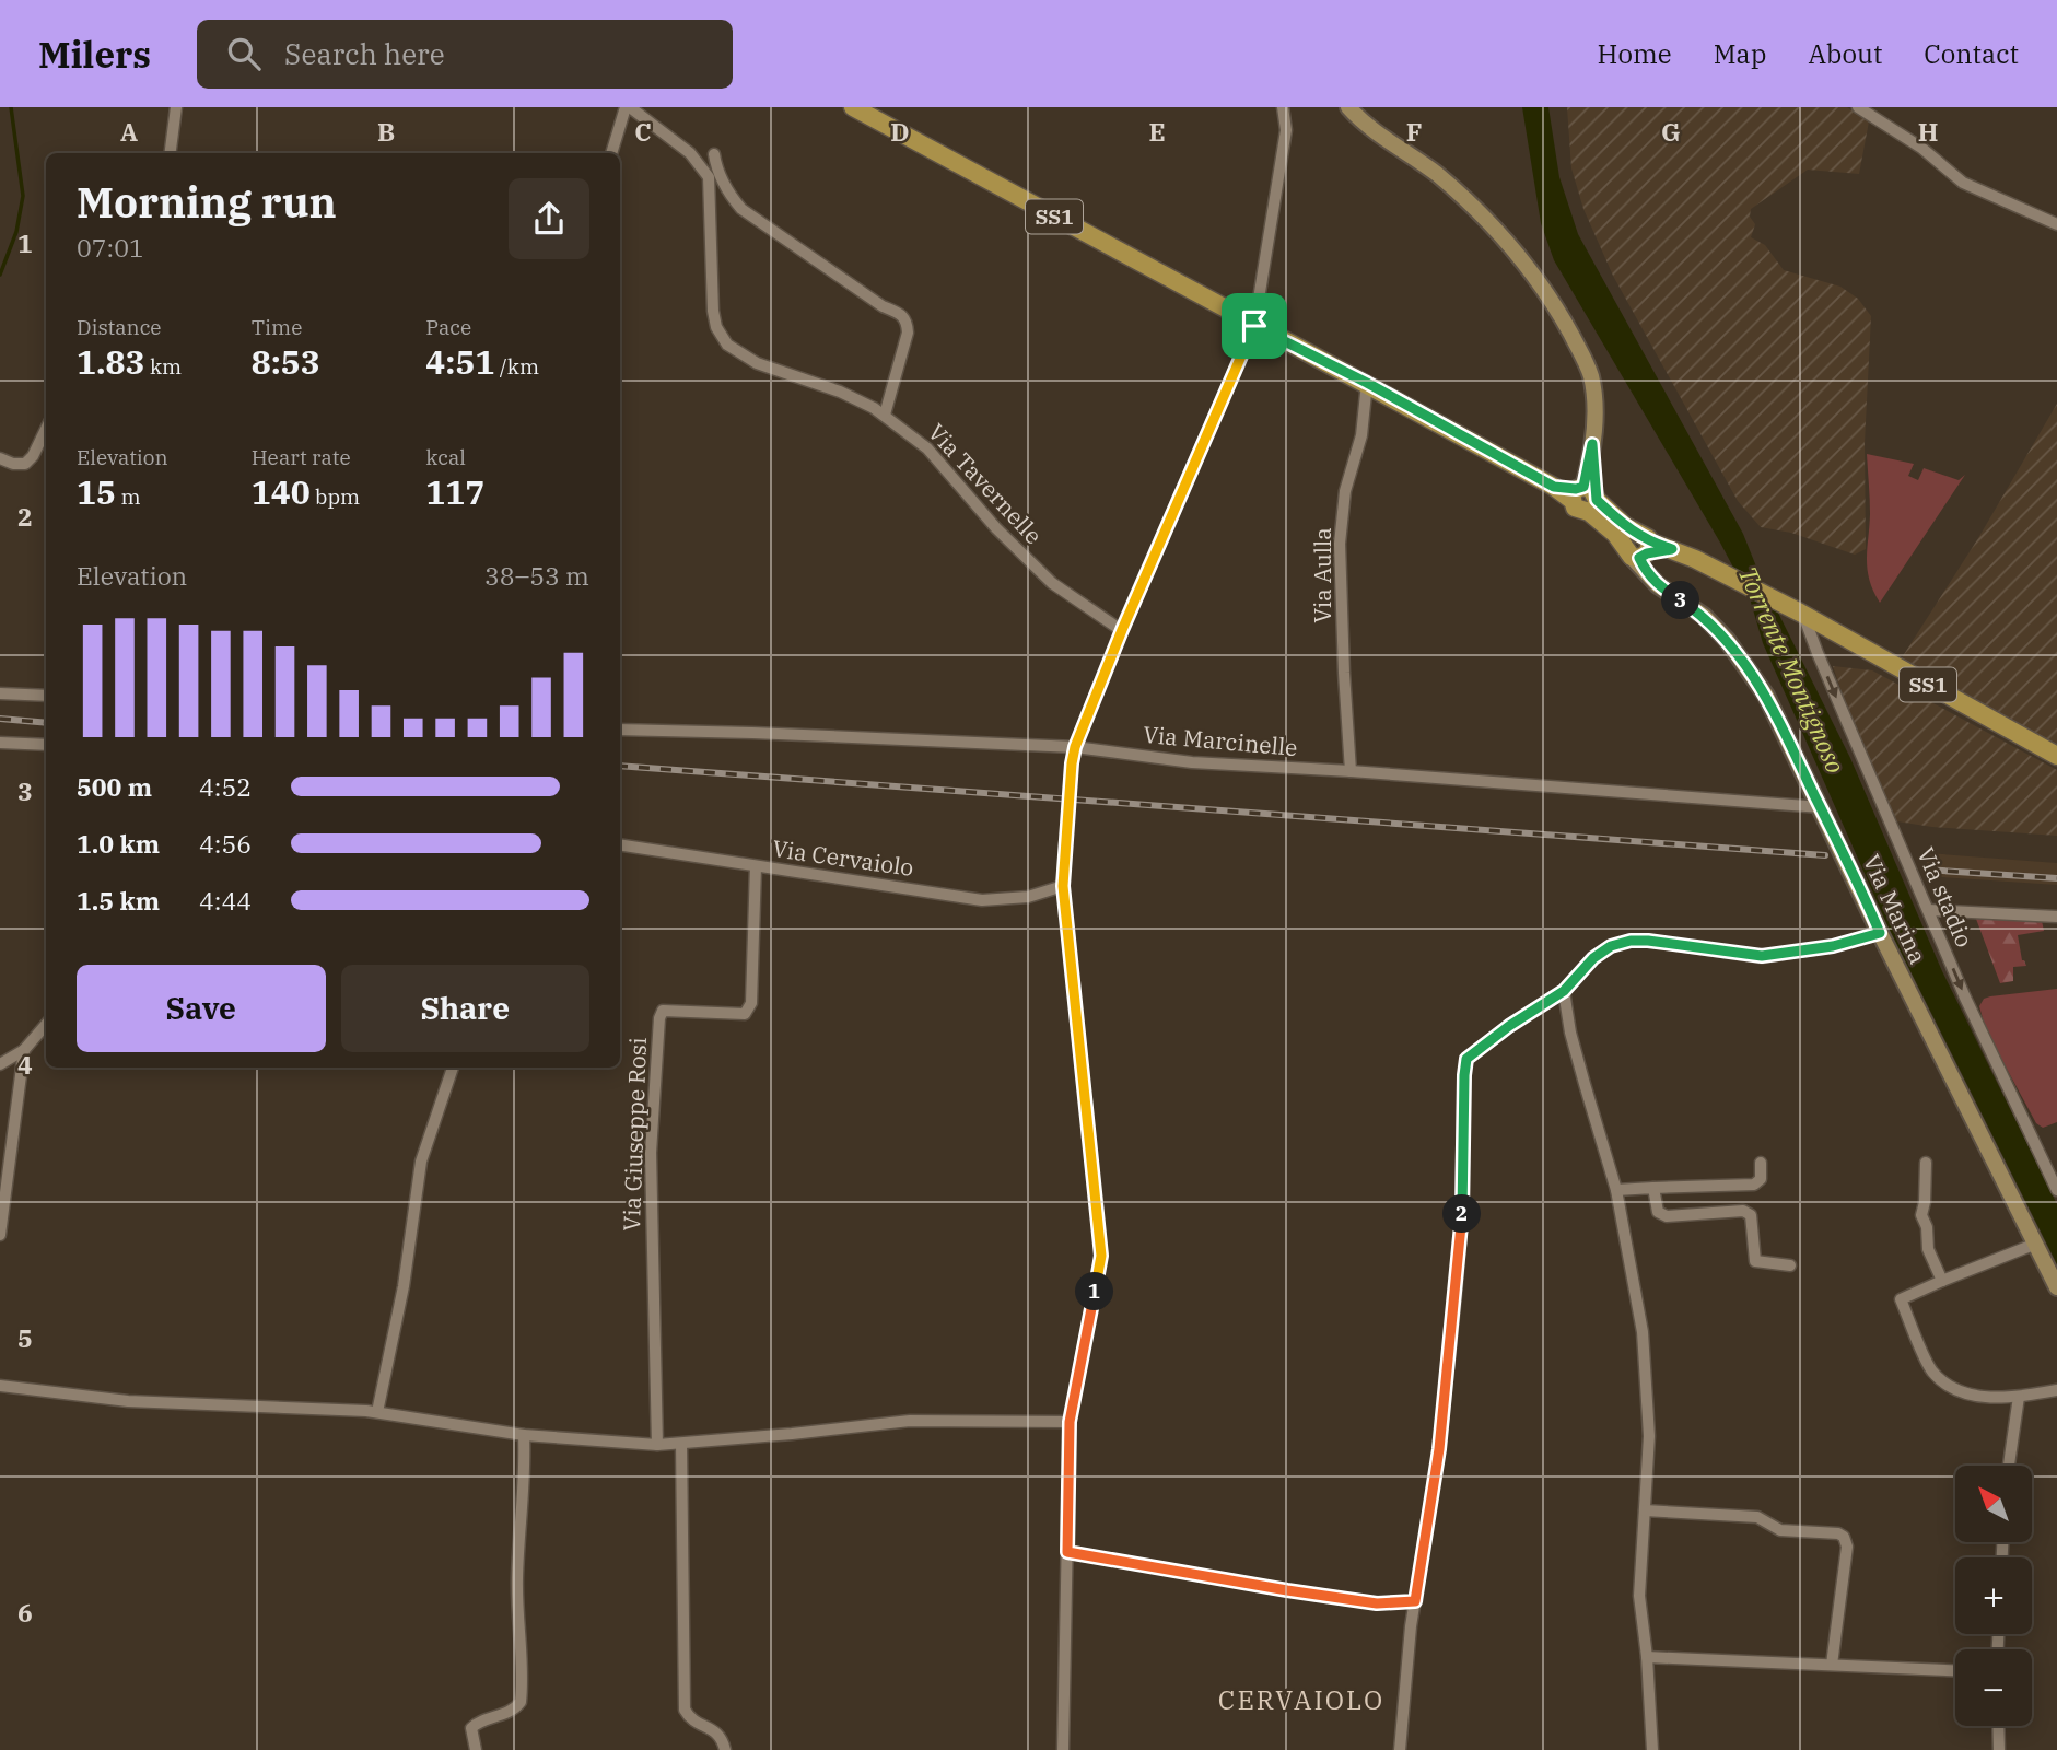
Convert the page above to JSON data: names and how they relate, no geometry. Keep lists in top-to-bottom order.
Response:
{
  "streets": {
    "main road": ["SS1", "Via Marina"],
    "street": [
      "Via Tavernelle",
      "Via Aulla",
      "Via Marcinelle",
      "Via Cervaiolo",
      "Via stadio",
      "Via Giuseppe Rosi"
    ]
  },
  "crossings": [
    ["SS1", "Via Aulla"],
    ["SS1", "Via stadio"],
    ["SS1", "Via Marina"],
    ["Via Aulla", "Via Marcinelle"],
    ["Via Marcinelle", "Via Marina"],
    ["Via Cervaiolo", "Via Giuseppe Rosi"]
  ],
  "one_way": ["Via stadio"],
  "districts": ["CERVAIOLO"],
  "water": ["Torrente Montignoso"],
  "north": "top left",
  "page": {
    "header": "Milers",
    "search": "Search here",
    "nav": [
      "Home",
      "Map",
      "About",
      "Contact"
    ],
    "heading": ["Morning run", "07:01"],
    "stats": [
      ["Distance", "1.83 km"],
      ["Time", "8:53"],
      ["Pace", "4:51 /km"],
      ["Elevation", "15 m"],
      ["Heart rate", "140 bpm"],
      ["kcal", "117"]
    ],
    "chart": ["Elevation", "38–53 m"],
    "pins": ["3", "2", "1"],
    "list": [
      {
        "name": "500 m",
        "note": "4:52"
      },
      {
        "name": "1.0 km",
        "note": "4:56"
      },
      {
        "name": "1.5 km",
        "note": "4:44"
      }
    ],
    "buttons": ["Save", "Share"],
    "map_buttons": ["+", "−"]
  },
  "grid": {
    "columns": [
      "A",
      "B",
      "C",
      "D",
      "E",
      "F",
      "G",
      "H"
    ],
    "rows": [
      "1",
      "2",
      "3",
      "4",
      "5",
      "6"
    ]
  }
}
